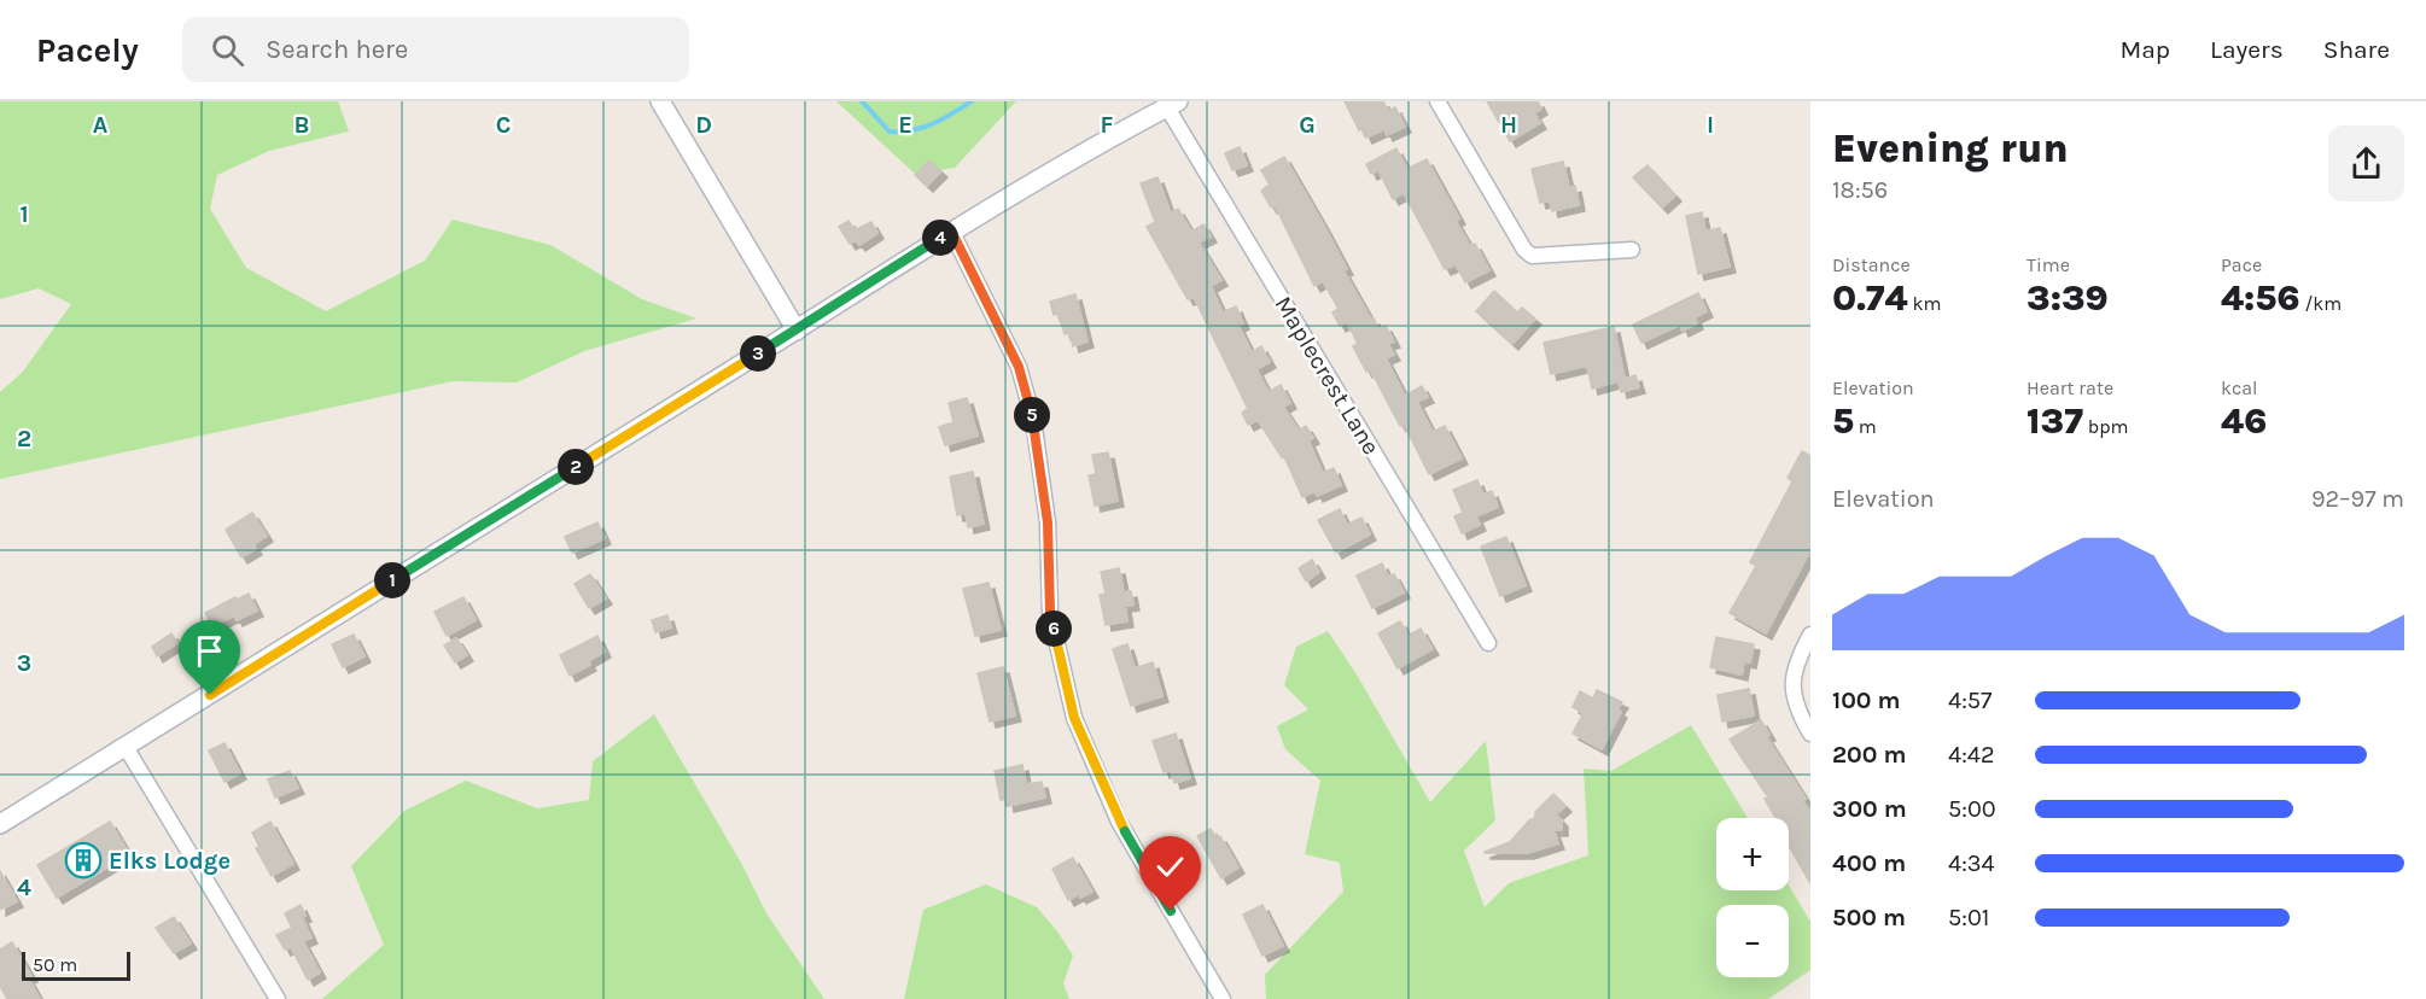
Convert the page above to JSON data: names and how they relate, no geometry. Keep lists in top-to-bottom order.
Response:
{
  "streets": {
    "street": ["Maplecrest Lane"]
  },
  "places": {
    "building": ["Elks Lodge"]
  },
  "scale_bar": "50 m",
  "page": {
    "header": "Pacely",
    "search": "Search here",
    "nav": ["Map", "Layers", "Share"],
    "heading": ["Evening run", "18:56"],
    "pins": [
      "4",
      "3",
      "5",
      "2",
      "1",
      "6"
    ],
    "stats": [
      ["Distance", "0.74 km"],
      ["Time", "3:39"],
      ["Pace", "4:56 /km"],
      ["Elevation", "5 m"],
      ["Heart rate", "137 bpm"],
      ["kcal", "46"]
    ],
    "chart": ["Elevation", "92–97 m"],
    "list": [
      {
        "name": "100 m",
        "note": "4:57"
      },
      {
        "name": "200 m",
        "note": "4:42"
      },
      {
        "name": "300 m",
        "note": "5:00"
      },
      {
        "name": "400 m",
        "note": "4:34"
      },
      {
        "name": "500 m",
        "note": "5:01"
      }
    ],
    "map_buttons": ["+", "−"],
    "scale": "50 m"
  },
  "grid": {
    "columns": [
      "A",
      "B",
      "C",
      "D",
      "E",
      "F",
      "G",
      "H",
      "I"
    ],
    "rows": [
      "1",
      "2",
      "3",
      "4"
    ]
  }
}
